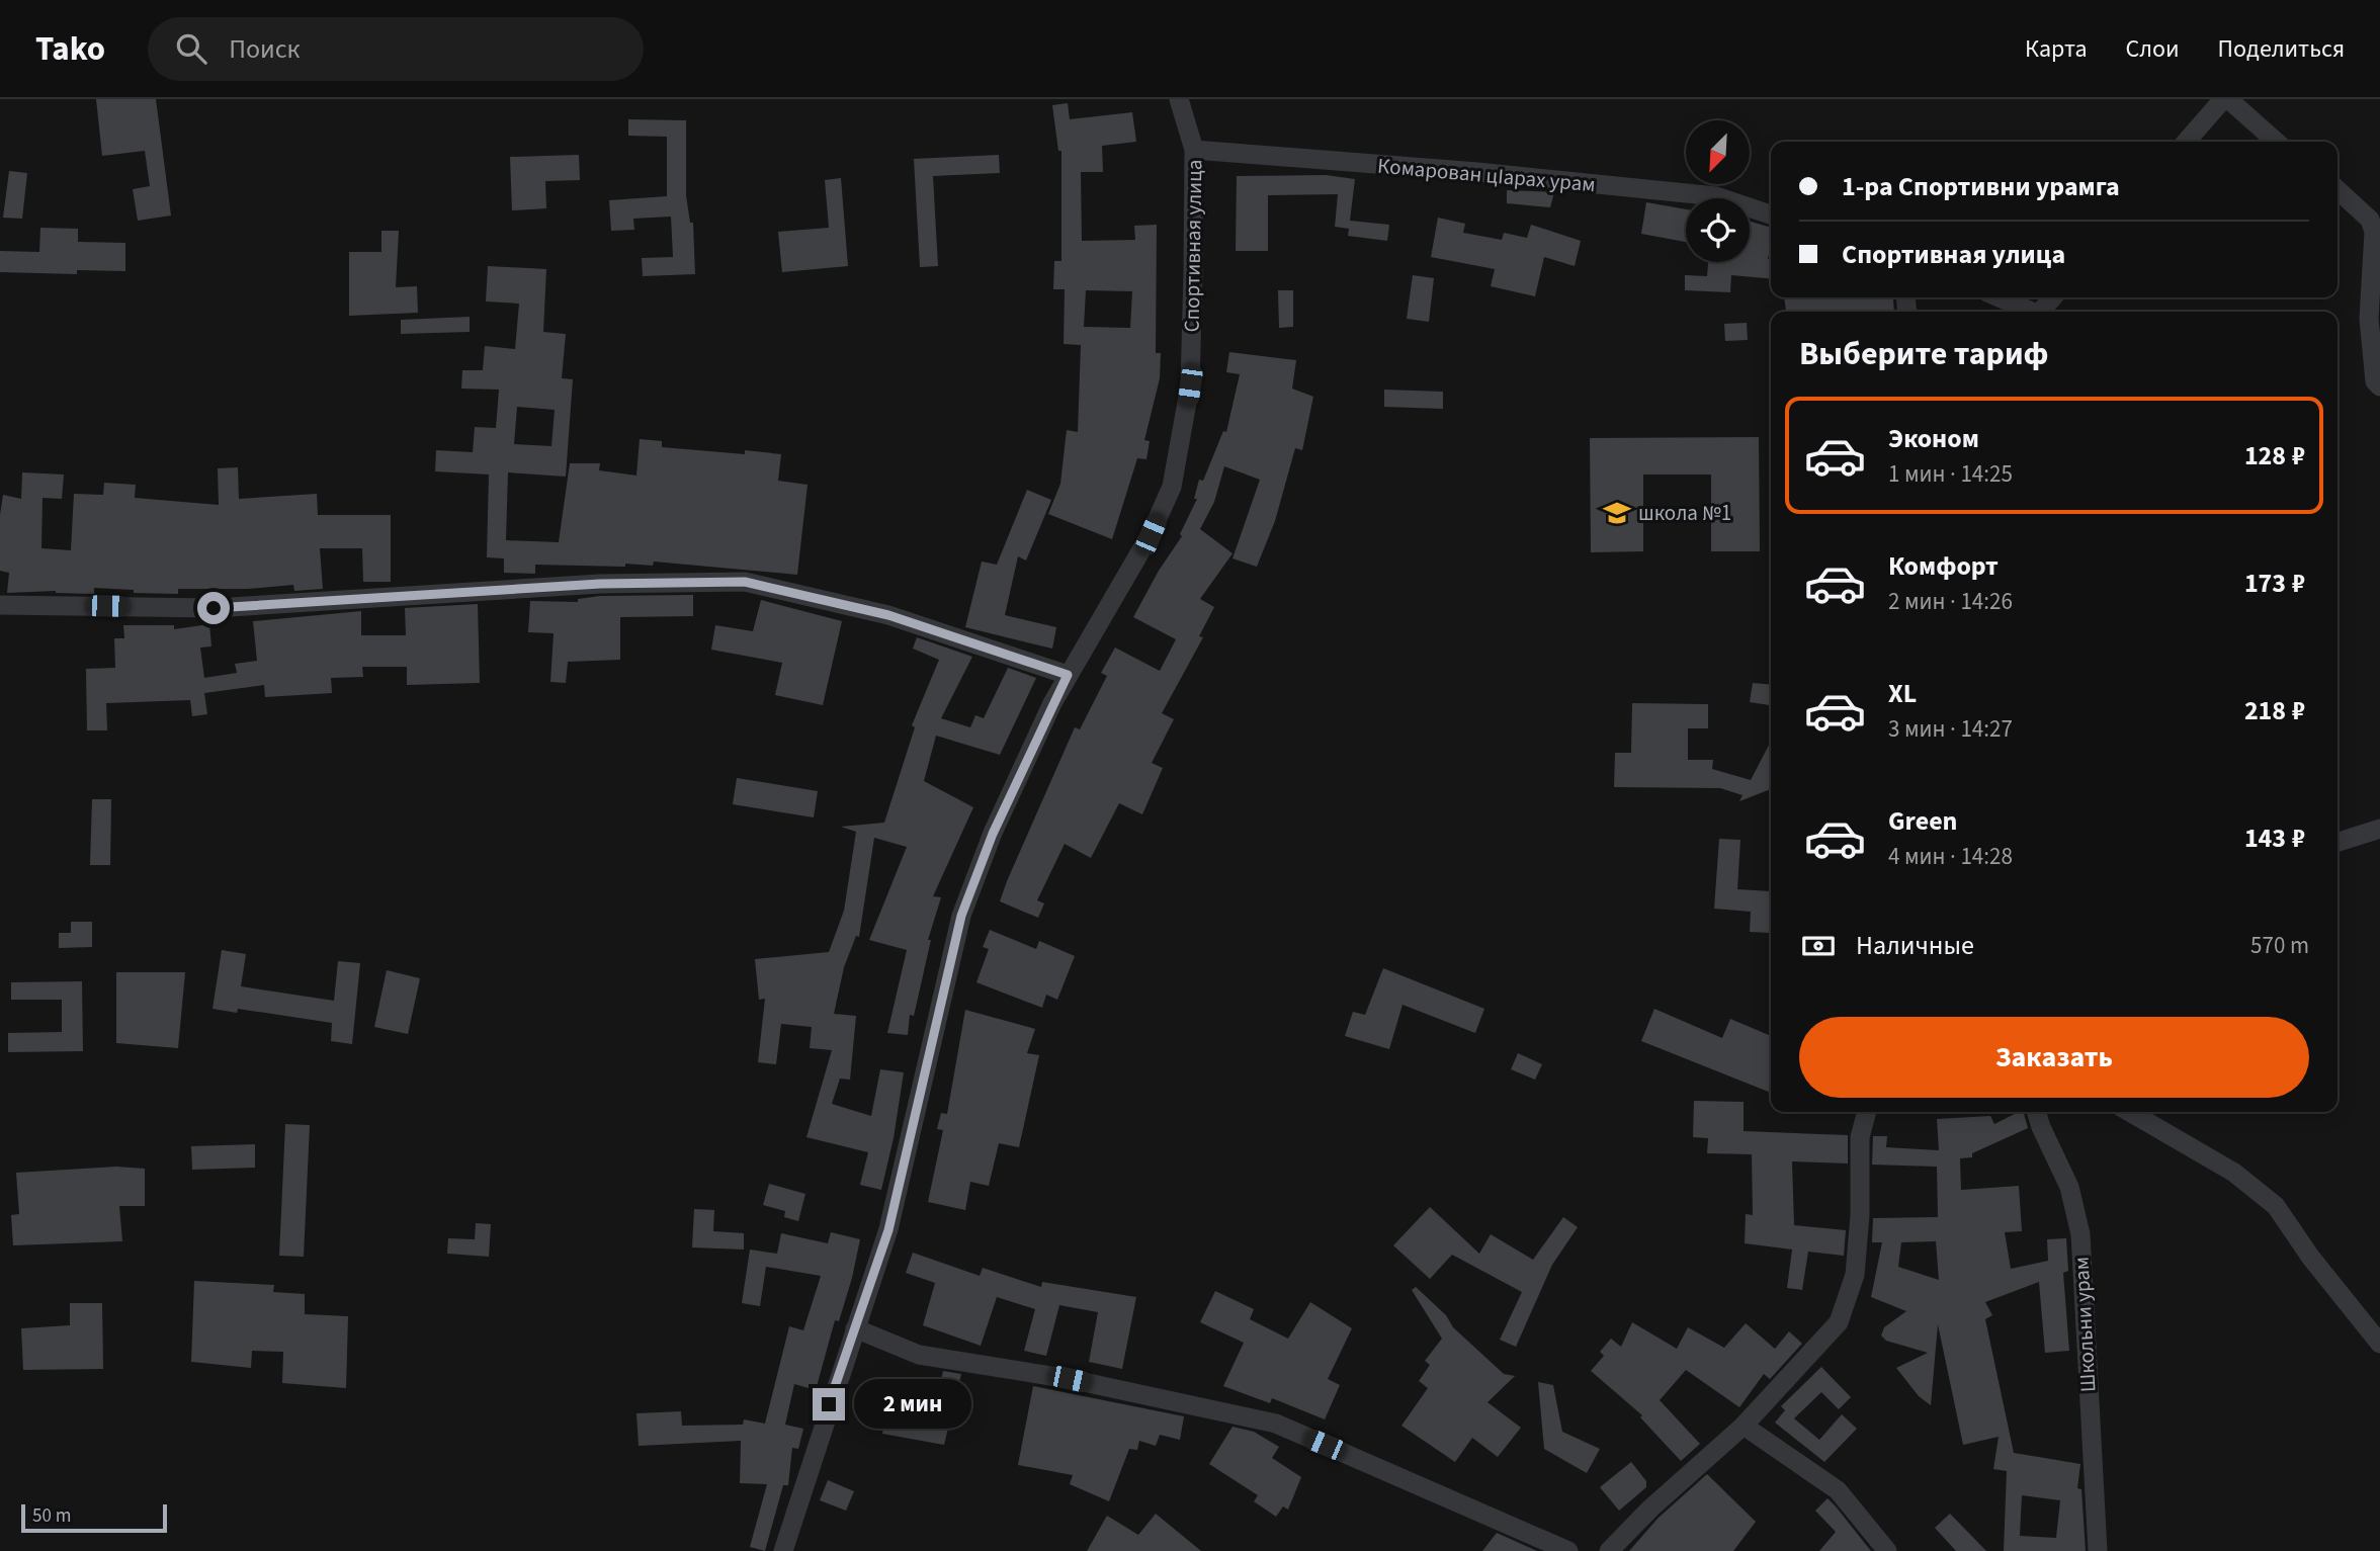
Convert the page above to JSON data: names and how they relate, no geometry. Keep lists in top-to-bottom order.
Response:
{
  "streets": {
    "street": ["Комарован цIарах урам", "Спортивная улица", "Школьни урам"]
  },
  "crossings": [
    ["Комарован цIарах урам", "Спортивная улица"]
  ],
  "places": {
    "school or university": ["школа №1"]
  },
  "scale_bar": "50 m",
  "north": "bottom left",
  "page": {
    "header": "Tako",
    "search": "Поиск",
    "nav": ["Карта", "Слои", "Поделиться"],
    "banner": ["1-ра Спортивни урамга", "Спортивная улица"],
    "heading": "Выберите тариф",
    "list": [
      {
        "name": "Эконом",
        "note": "1 мин · 14:25",
        "value": "128 ₽"
      },
      {
        "name": "Комфорт",
        "note": "2 мин · 14:26",
        "value": "173 ₽"
      },
      {
        "name": "XL",
        "note": "3 мин · 14:27",
        "value": "218 ₽"
      },
      {
        "name": "Green",
        "note": "4 мин · 14:28",
        "value": "143 ₽"
      }
    ],
    "pay": ["Наличные", "570 m"],
    "buttons": "Заказать",
    "bubble": "2 мин",
    "scale": "50 m"
  }
}
